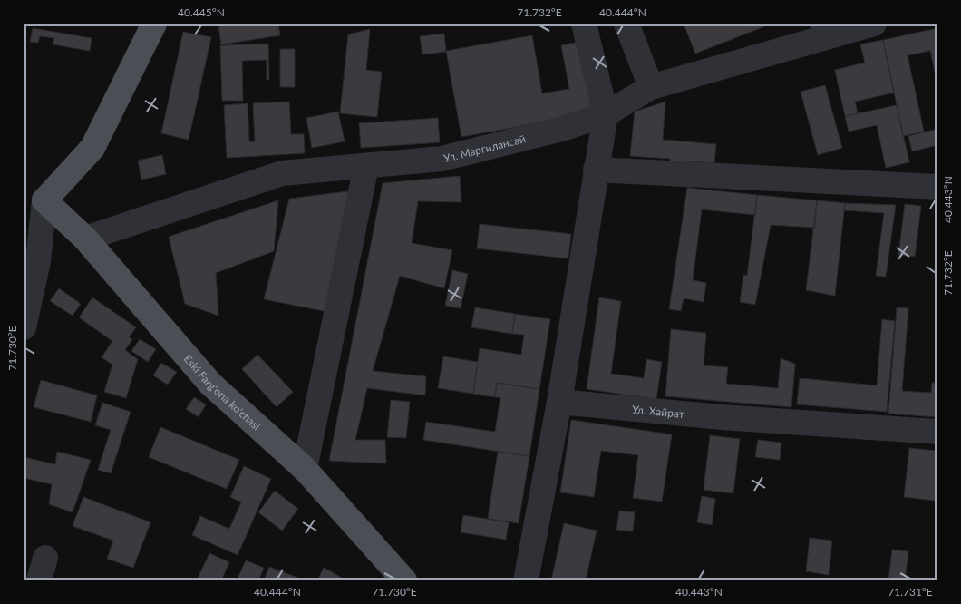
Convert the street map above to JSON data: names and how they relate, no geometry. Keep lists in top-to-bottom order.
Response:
{
  "streets": {
    "main road": ["Eski Farg'ona ko'chasi"],
    "street": ["Ул. Маргилансай", "Ул. Хайрат"]
  },
  "crossings": [
    ["Ул. Маргилансай", "Eski Farg'ona ko'chasi"]
  ],
  "coordinates": [
    "40.445°N",
    "71.732°E",
    "40.444°N",
    "40.443°N",
    "71.730°E",
    "71.731°E"
  ]
}
